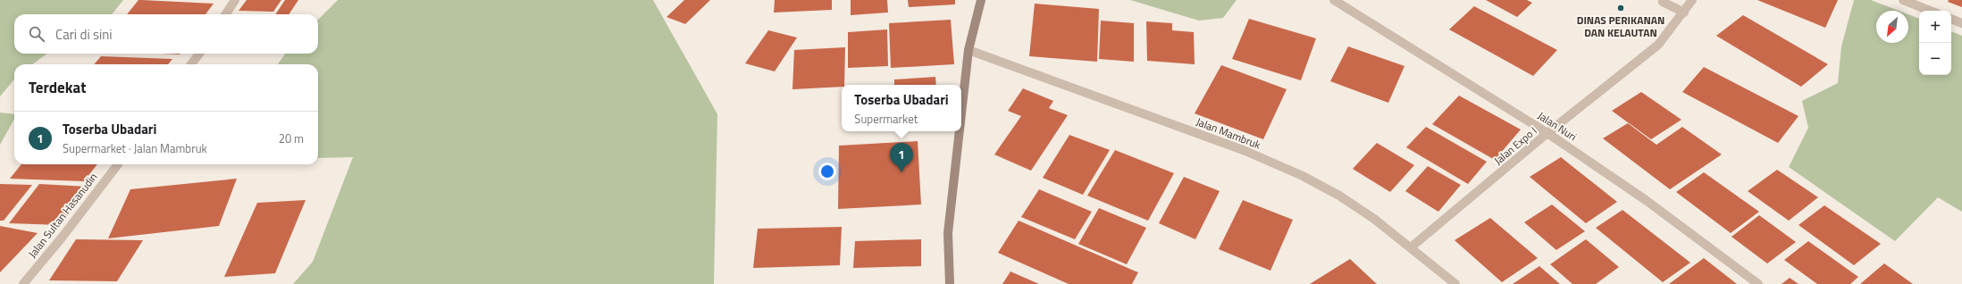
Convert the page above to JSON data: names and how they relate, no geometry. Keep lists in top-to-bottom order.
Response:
{
  "streets": {
    "street": [
      "Jalan Nuri",
      "Jalan Mambruk",
      "Jalan Expo I",
      "Jalan Sultan Hasanudin"
    ]
  },
  "crossings": [
    ["Jalan Nuri", "Jalan Expo I"],
    ["Jalan Mambruk", "Jalan Expo I"]
  ],
  "places": ["DINAS PERIKANAN DAN KELAUTAN"],
  "north": "bottom left",
  "page": {
    "map_buttons": ["+", "−"],
    "search": "Cari di sini",
    "heading": "Terdekat",
    "popup": ["Toserba Ubadari", "Supermarket"],
    "list": [
      {
        "mark": "1",
        "name": "Toserba Ubadari",
        "note": "Supermarket · Jalan Mambruk",
        "value": "20 m"
      }
    ],
    "pins": "1"
  }
}
